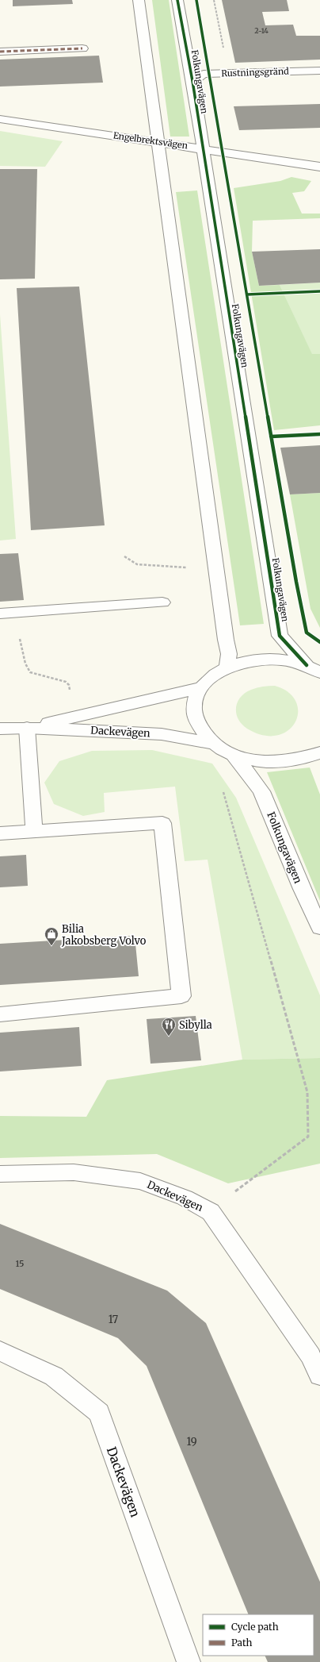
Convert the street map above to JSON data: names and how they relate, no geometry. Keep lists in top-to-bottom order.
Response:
{
  "streets": {
    "street": [
      "Rustningsgränd",
      "Folkungavägen",
      "Engelbrektsvägen",
      "Dackevägen"
    ]
  },
  "crossings": [
    ["Rustningsgränd", "Folkungavägen"],
    ["Folkungavägen", "Engelbrektsvägen"]
  ],
  "places": {
    "shop": ["Bilia Jakobsberg Volvo"],
    "restaurant": ["Sibylla"]
  },
  "house_numbers": [
    "2-14",
    "15",
    "17",
    "19"
  ],
  "legend": ["Cycle path", "Path"]
}
